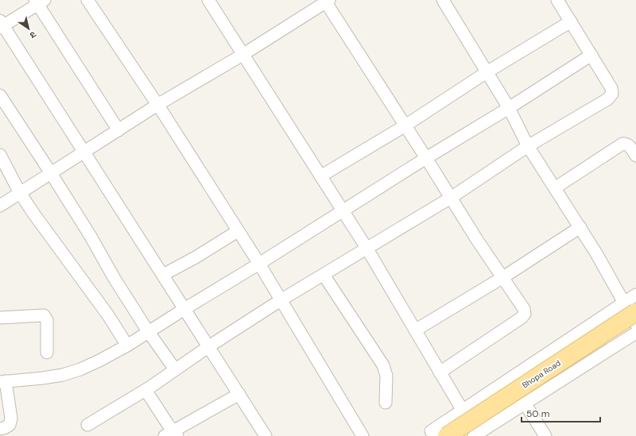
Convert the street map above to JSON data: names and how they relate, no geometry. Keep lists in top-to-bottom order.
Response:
{
  "streets": {
    "main road": ["Bhopa Road"]
  },
  "scale_bar": "50 m",
  "north": "bottom right"
}
